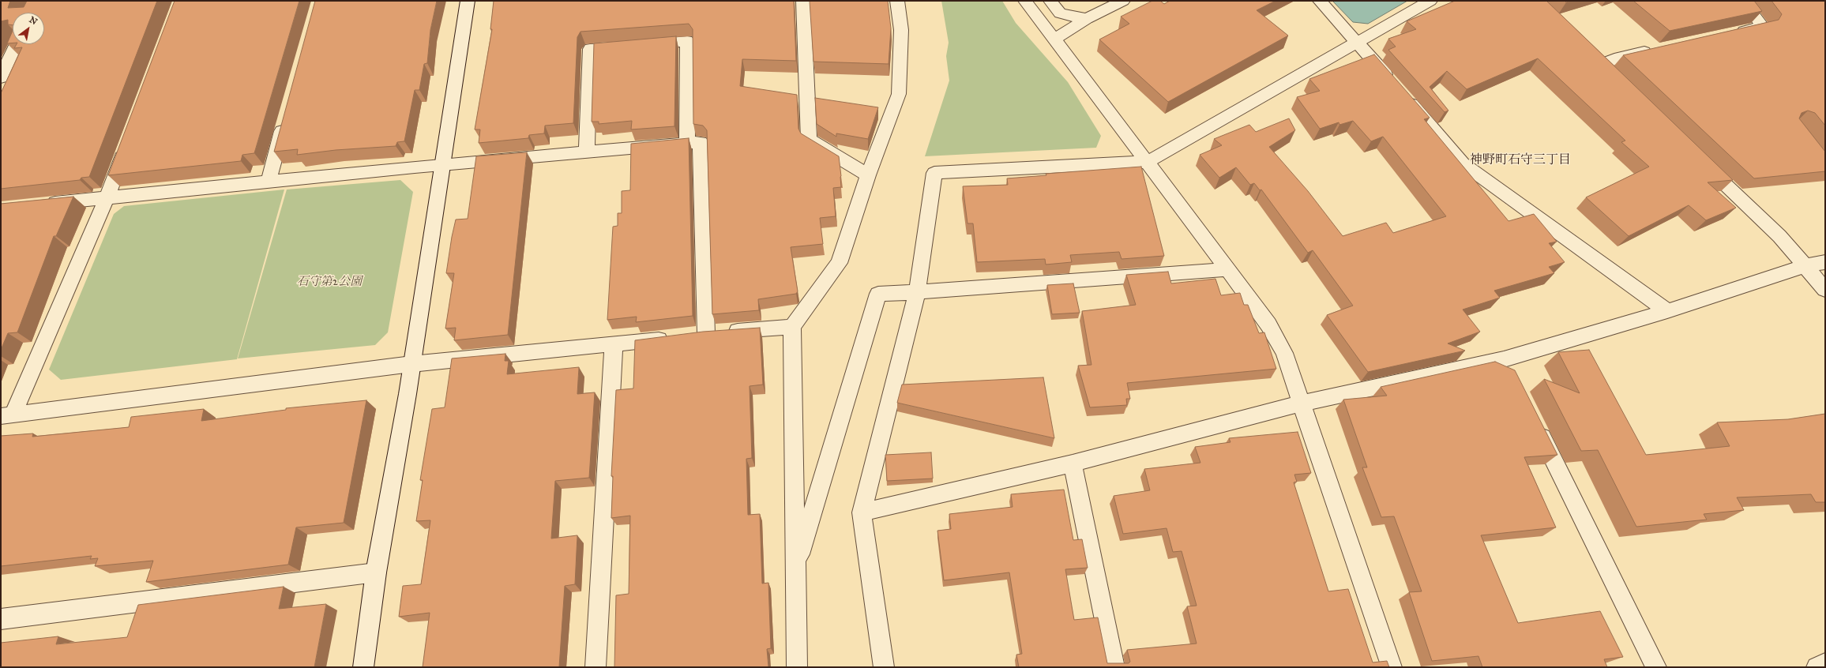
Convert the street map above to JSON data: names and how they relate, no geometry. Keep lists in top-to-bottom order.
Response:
{
  "districts": ["神野町石守三丁目"],
  "parks": ["石守第2公園"],
  "north": "top right"
}
